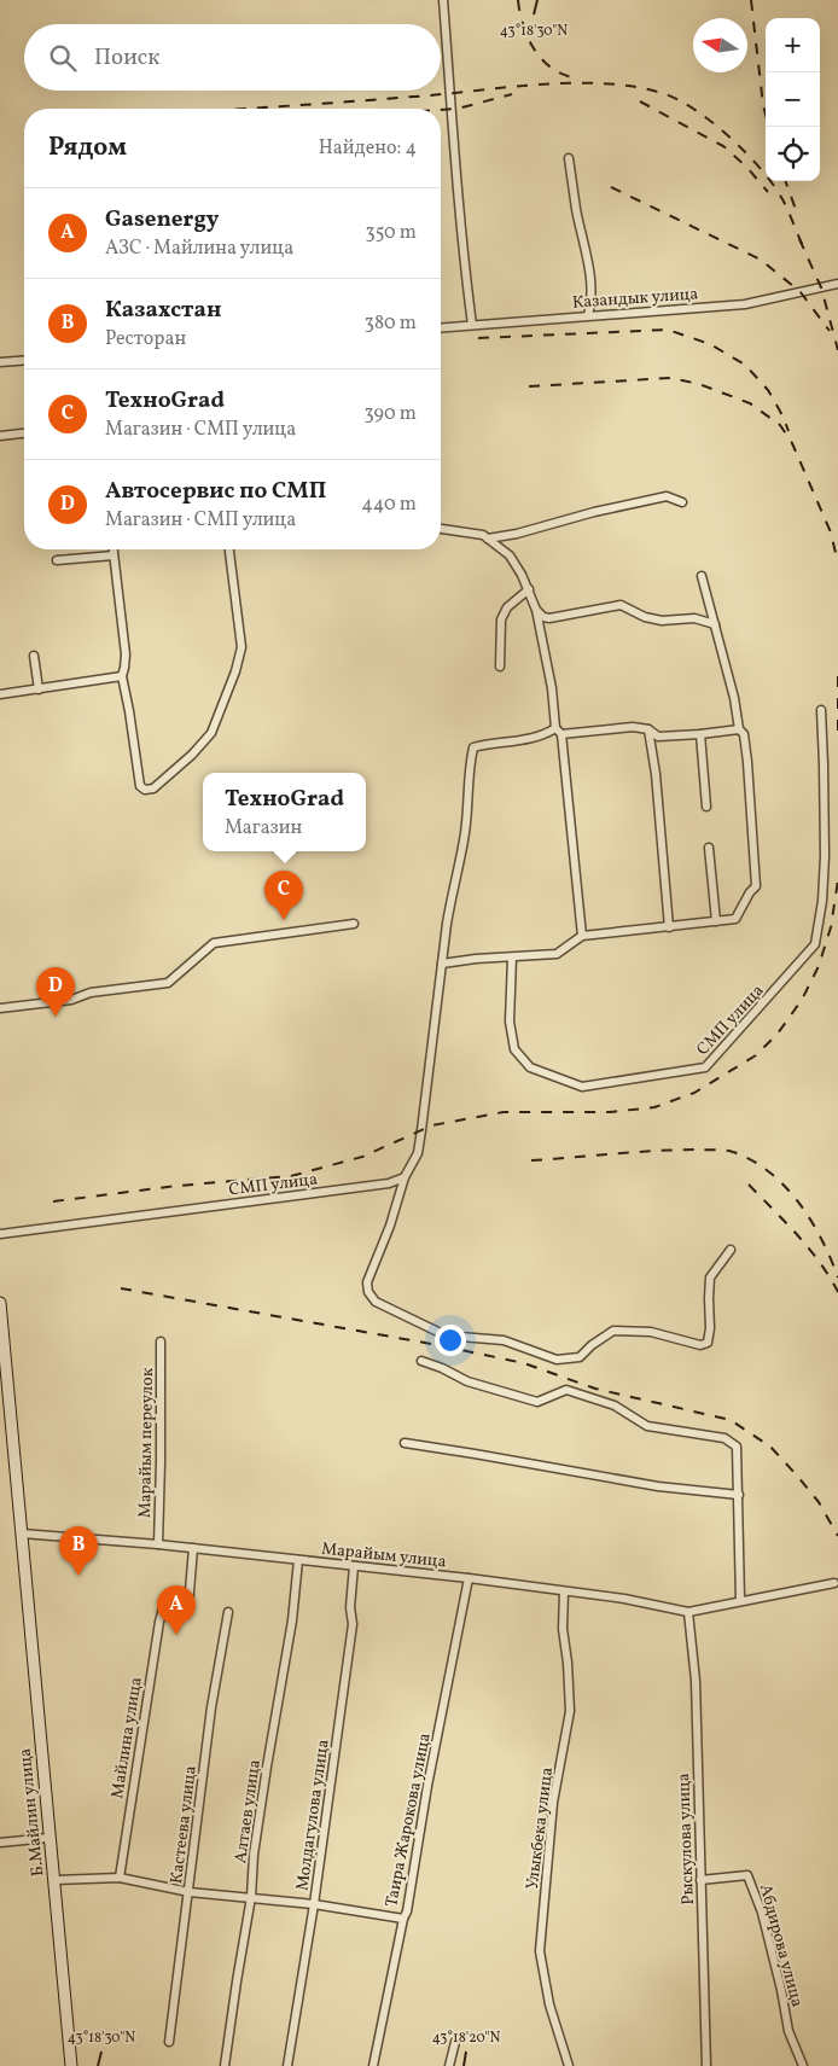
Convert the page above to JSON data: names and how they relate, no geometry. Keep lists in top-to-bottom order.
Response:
{
  "streets": {
    "street": [
      "Казандык улица",
      "СМП улица",
      "Марайым переулок",
      "Марайым улица",
      "Майлина улица",
      "Алтаев улица",
      "Б.Майлин улица",
      "Молдагулова улица",
      "Таира Жарокова улица",
      "Кастеева улица",
      "Улыкбека улица",
      "Рыскулова улица",
      "Абдирова улица"
    ]
  },
  "crossings": [
    ["Марайым переулок", "Марайым улица"],
    ["Марайым улица", "Алтаев улица"],
    ["Марайым улица", "Б.Майлин улица"],
    ["Марайым улица", "Молдагулова улица"],
    ["Марайым улица", "Таира Жарокова улица"],
    ["Марайым улица", "Улыкбека улица"],
    ["Марайым улица", "Рыскулова улица"],
    ["Рыскулова улица", "Абдирова улица"]
  ],
  "north": "left",
  "page": {
    "map_buttons": ["+", "−"],
    "search": "Поиск",
    "heading": ["Рядом", "Найдено: 4"],
    "list": [
      {
        "mark": "A",
        "name": "Gasenergy",
        "note": "АЗС · Майлина улица",
        "value": "350 m"
      },
      {
        "mark": "B",
        "name": "Казахстан",
        "note": "Ресторан",
        "value": "380 m"
      },
      {
        "mark": "C",
        "name": "ТехноGrad",
        "note": "Магазин · СМП улица",
        "value": "390 m"
      },
      {
        "mark": "D",
        "name": "Автосервис по СМП",
        "note": "Магазин · СМП улица",
        "value": "440 m"
      }
    ],
    "popup": ["ТехноGrad", "Магазин"],
    "pins": [
      "C",
      "D",
      "B",
      "A"
    ]
  },
  "coordinates": ["43°18'30\"N", "43°18'20\"N"]
}
